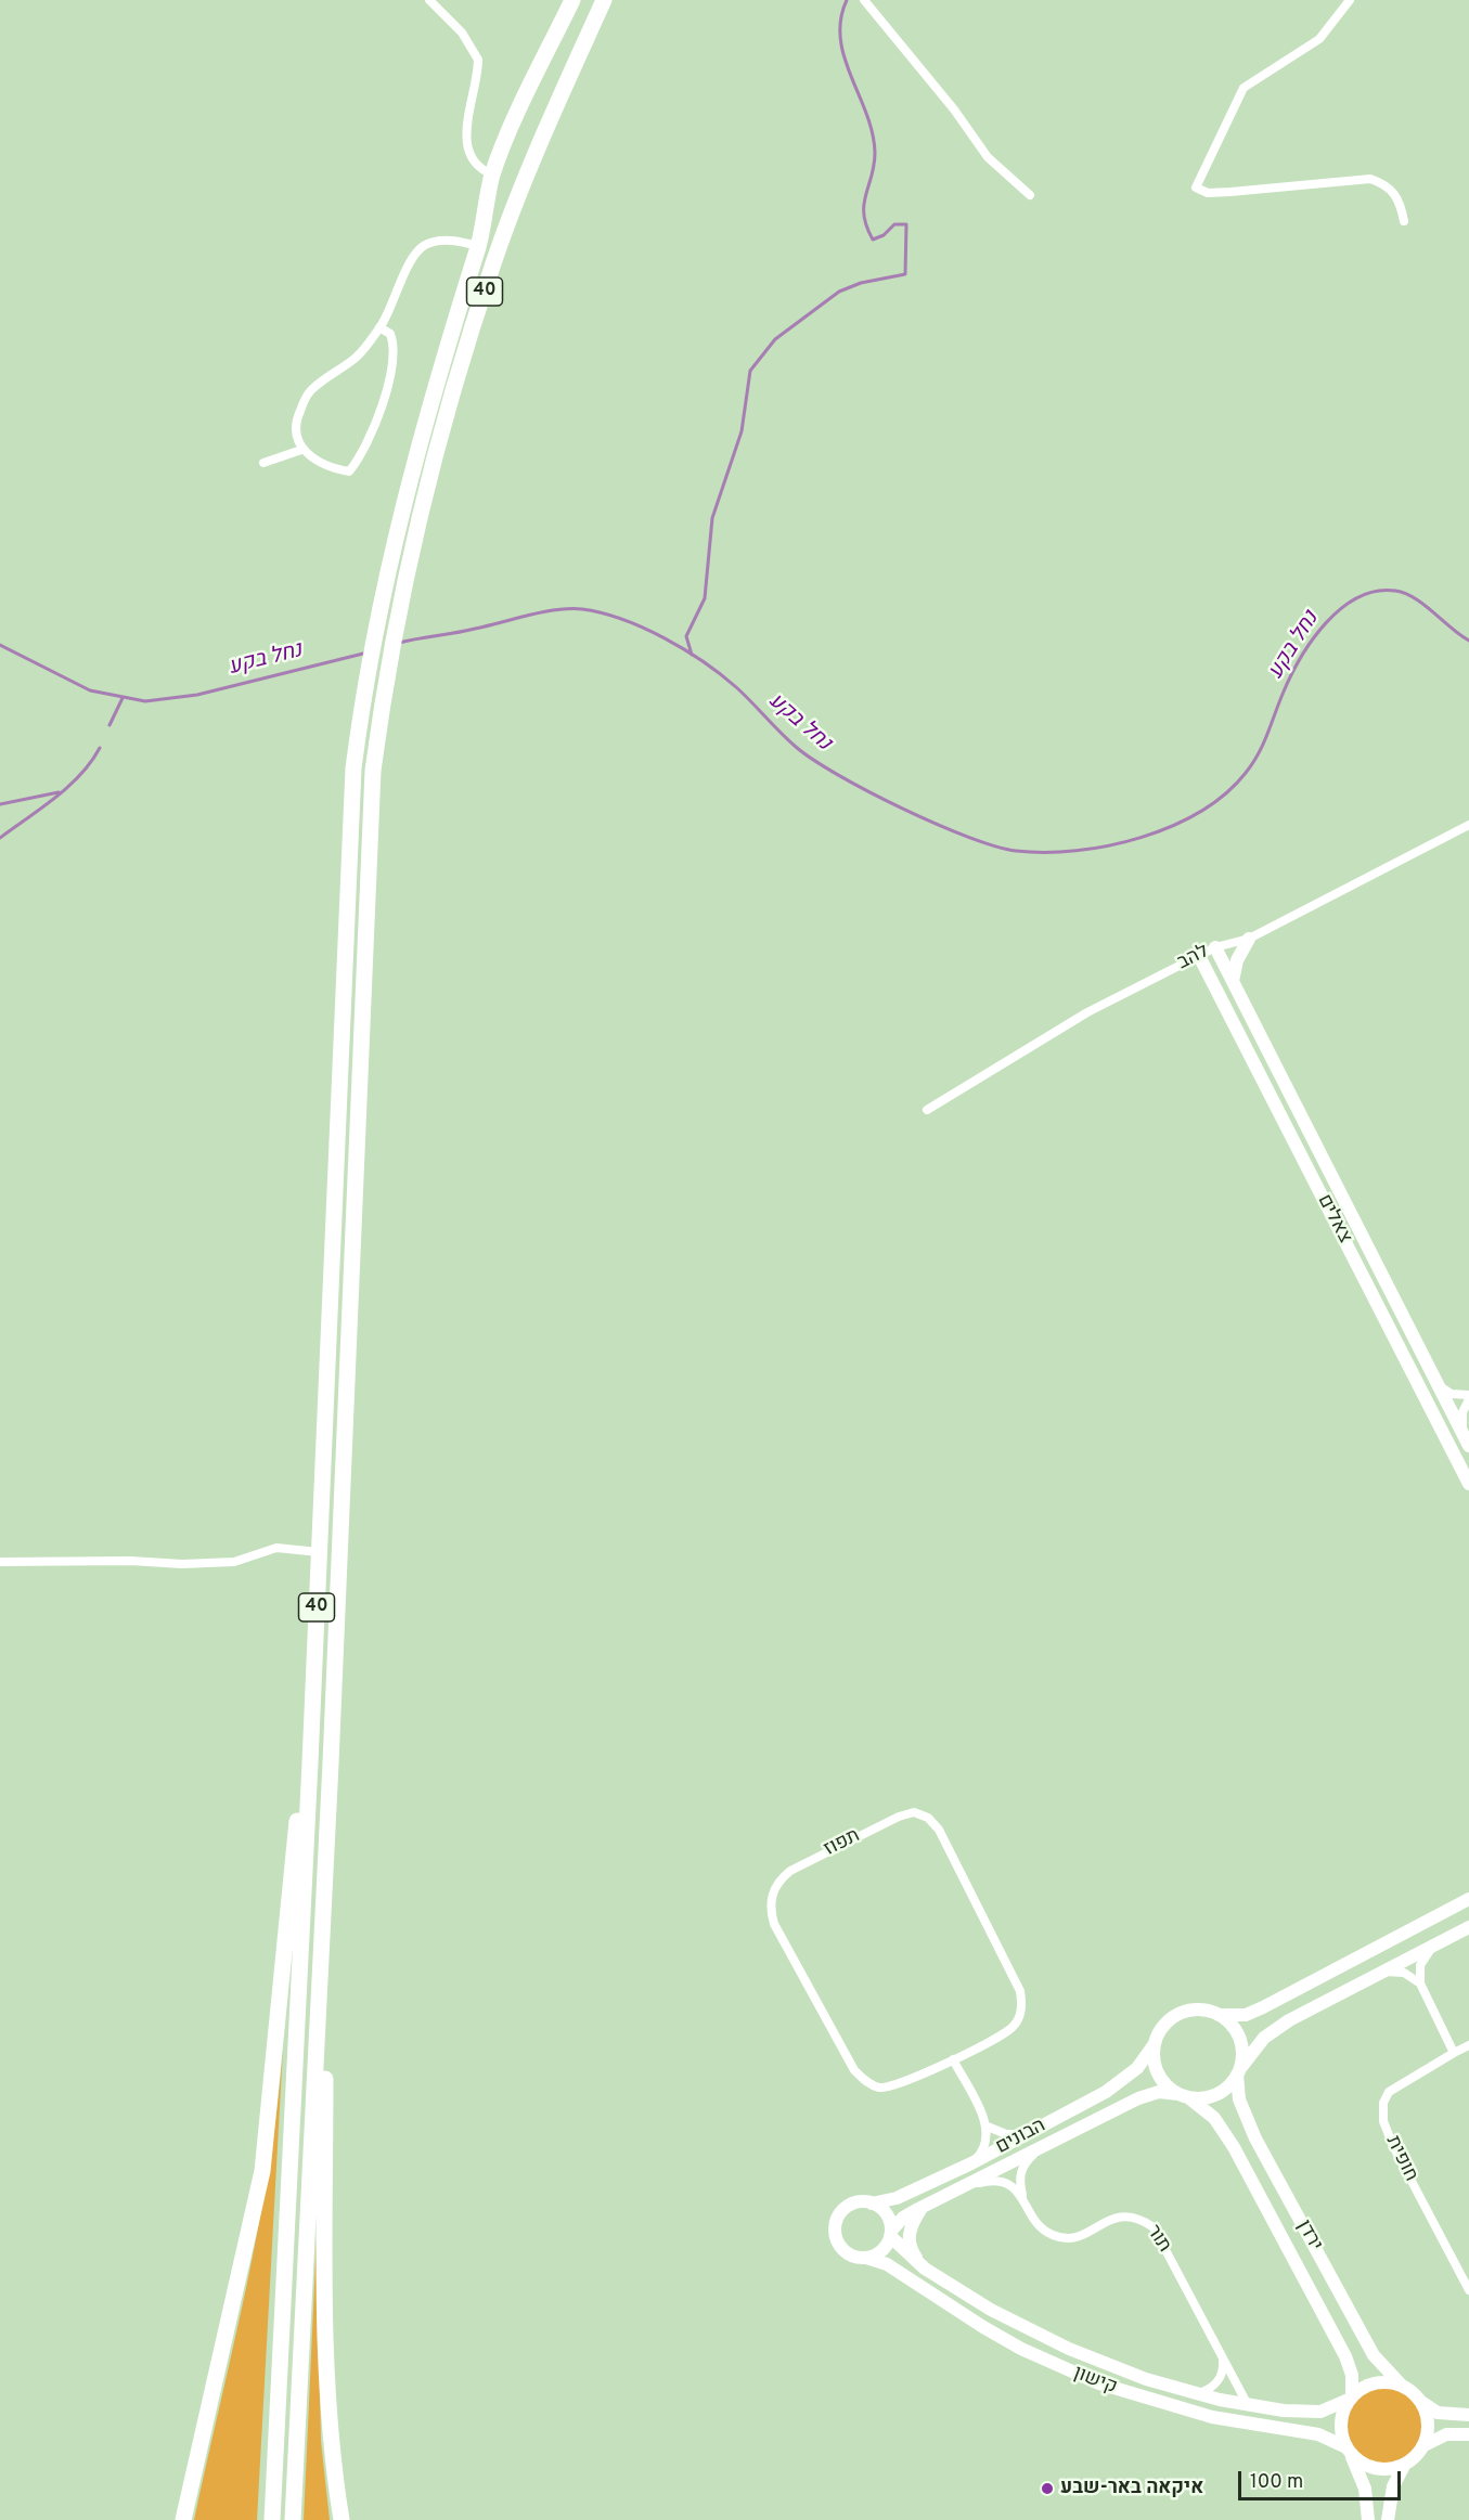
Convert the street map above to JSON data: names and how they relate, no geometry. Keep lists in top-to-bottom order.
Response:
{
  "streets": {
    "highway": ["40"],
    "street": [
      "להב",
      "צאלים",
      "תפוז",
      "הבונים",
      "חופית",
      "ירדן",
      "תור",
      "קישון"
    ]
  },
  "crossings": [
    ["להב", "צאלים"],
    ["הבונים", "ירדן"],
    ["הבונים", "תור"],
    ["הבונים", "קישון"],
    ["ירדן", "קישון"],
    ["תור", "קישון"]
  ],
  "water": ["נחל בקע"],
  "places": ["איקאה באר-שבע"],
  "scale_bar": "100 m"
}
